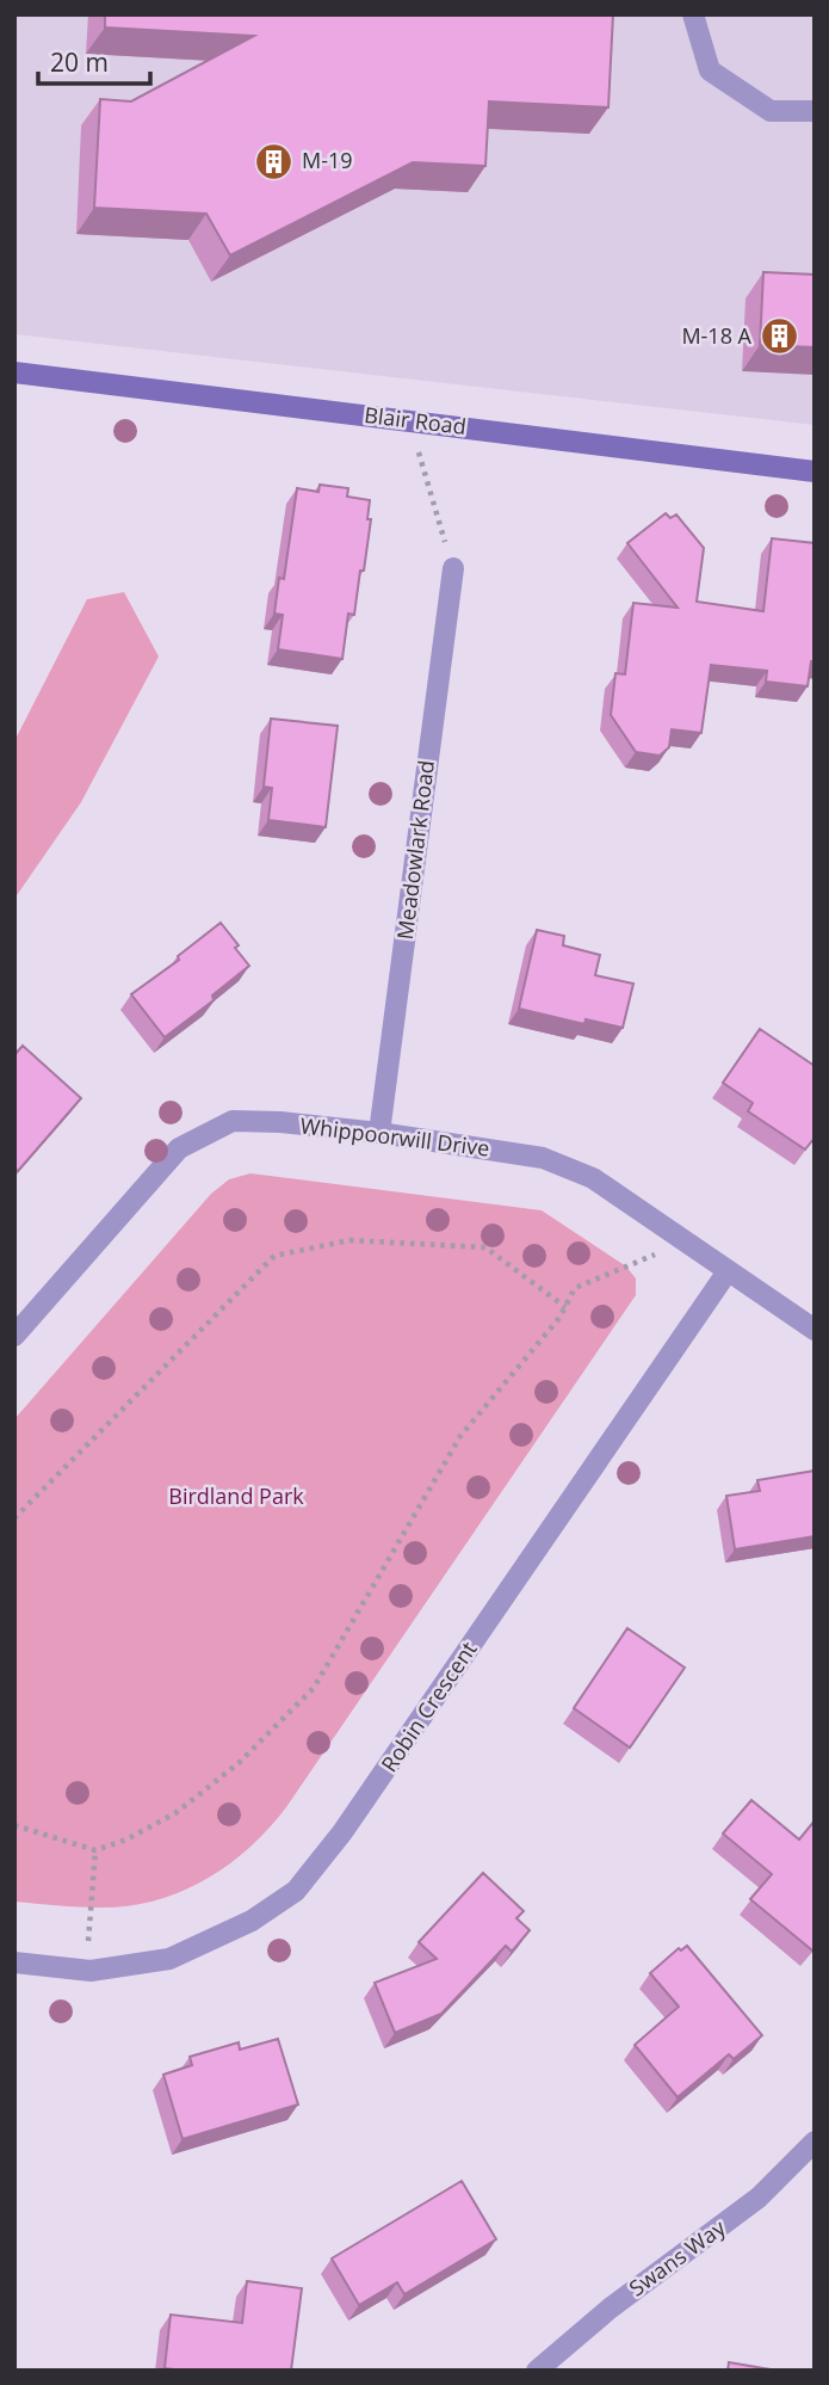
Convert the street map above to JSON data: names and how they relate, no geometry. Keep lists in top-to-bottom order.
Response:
{
  "streets": {
    "street": [
      "Blair Road",
      "Meadowlark Road",
      "Whippoorwill Drive",
      "Robin Crescent",
      "Swans Way"
    ]
  },
  "crossings": [
    ["Meadowlark Road", "Whippoorwill Drive"],
    ["Whippoorwill Drive", "Robin Crescent"]
  ],
  "parks": ["Birdland Park"],
  "places": {
    "building": ["M-19", "M-18 A"]
  },
  "scale_bar": "20 m"
}
